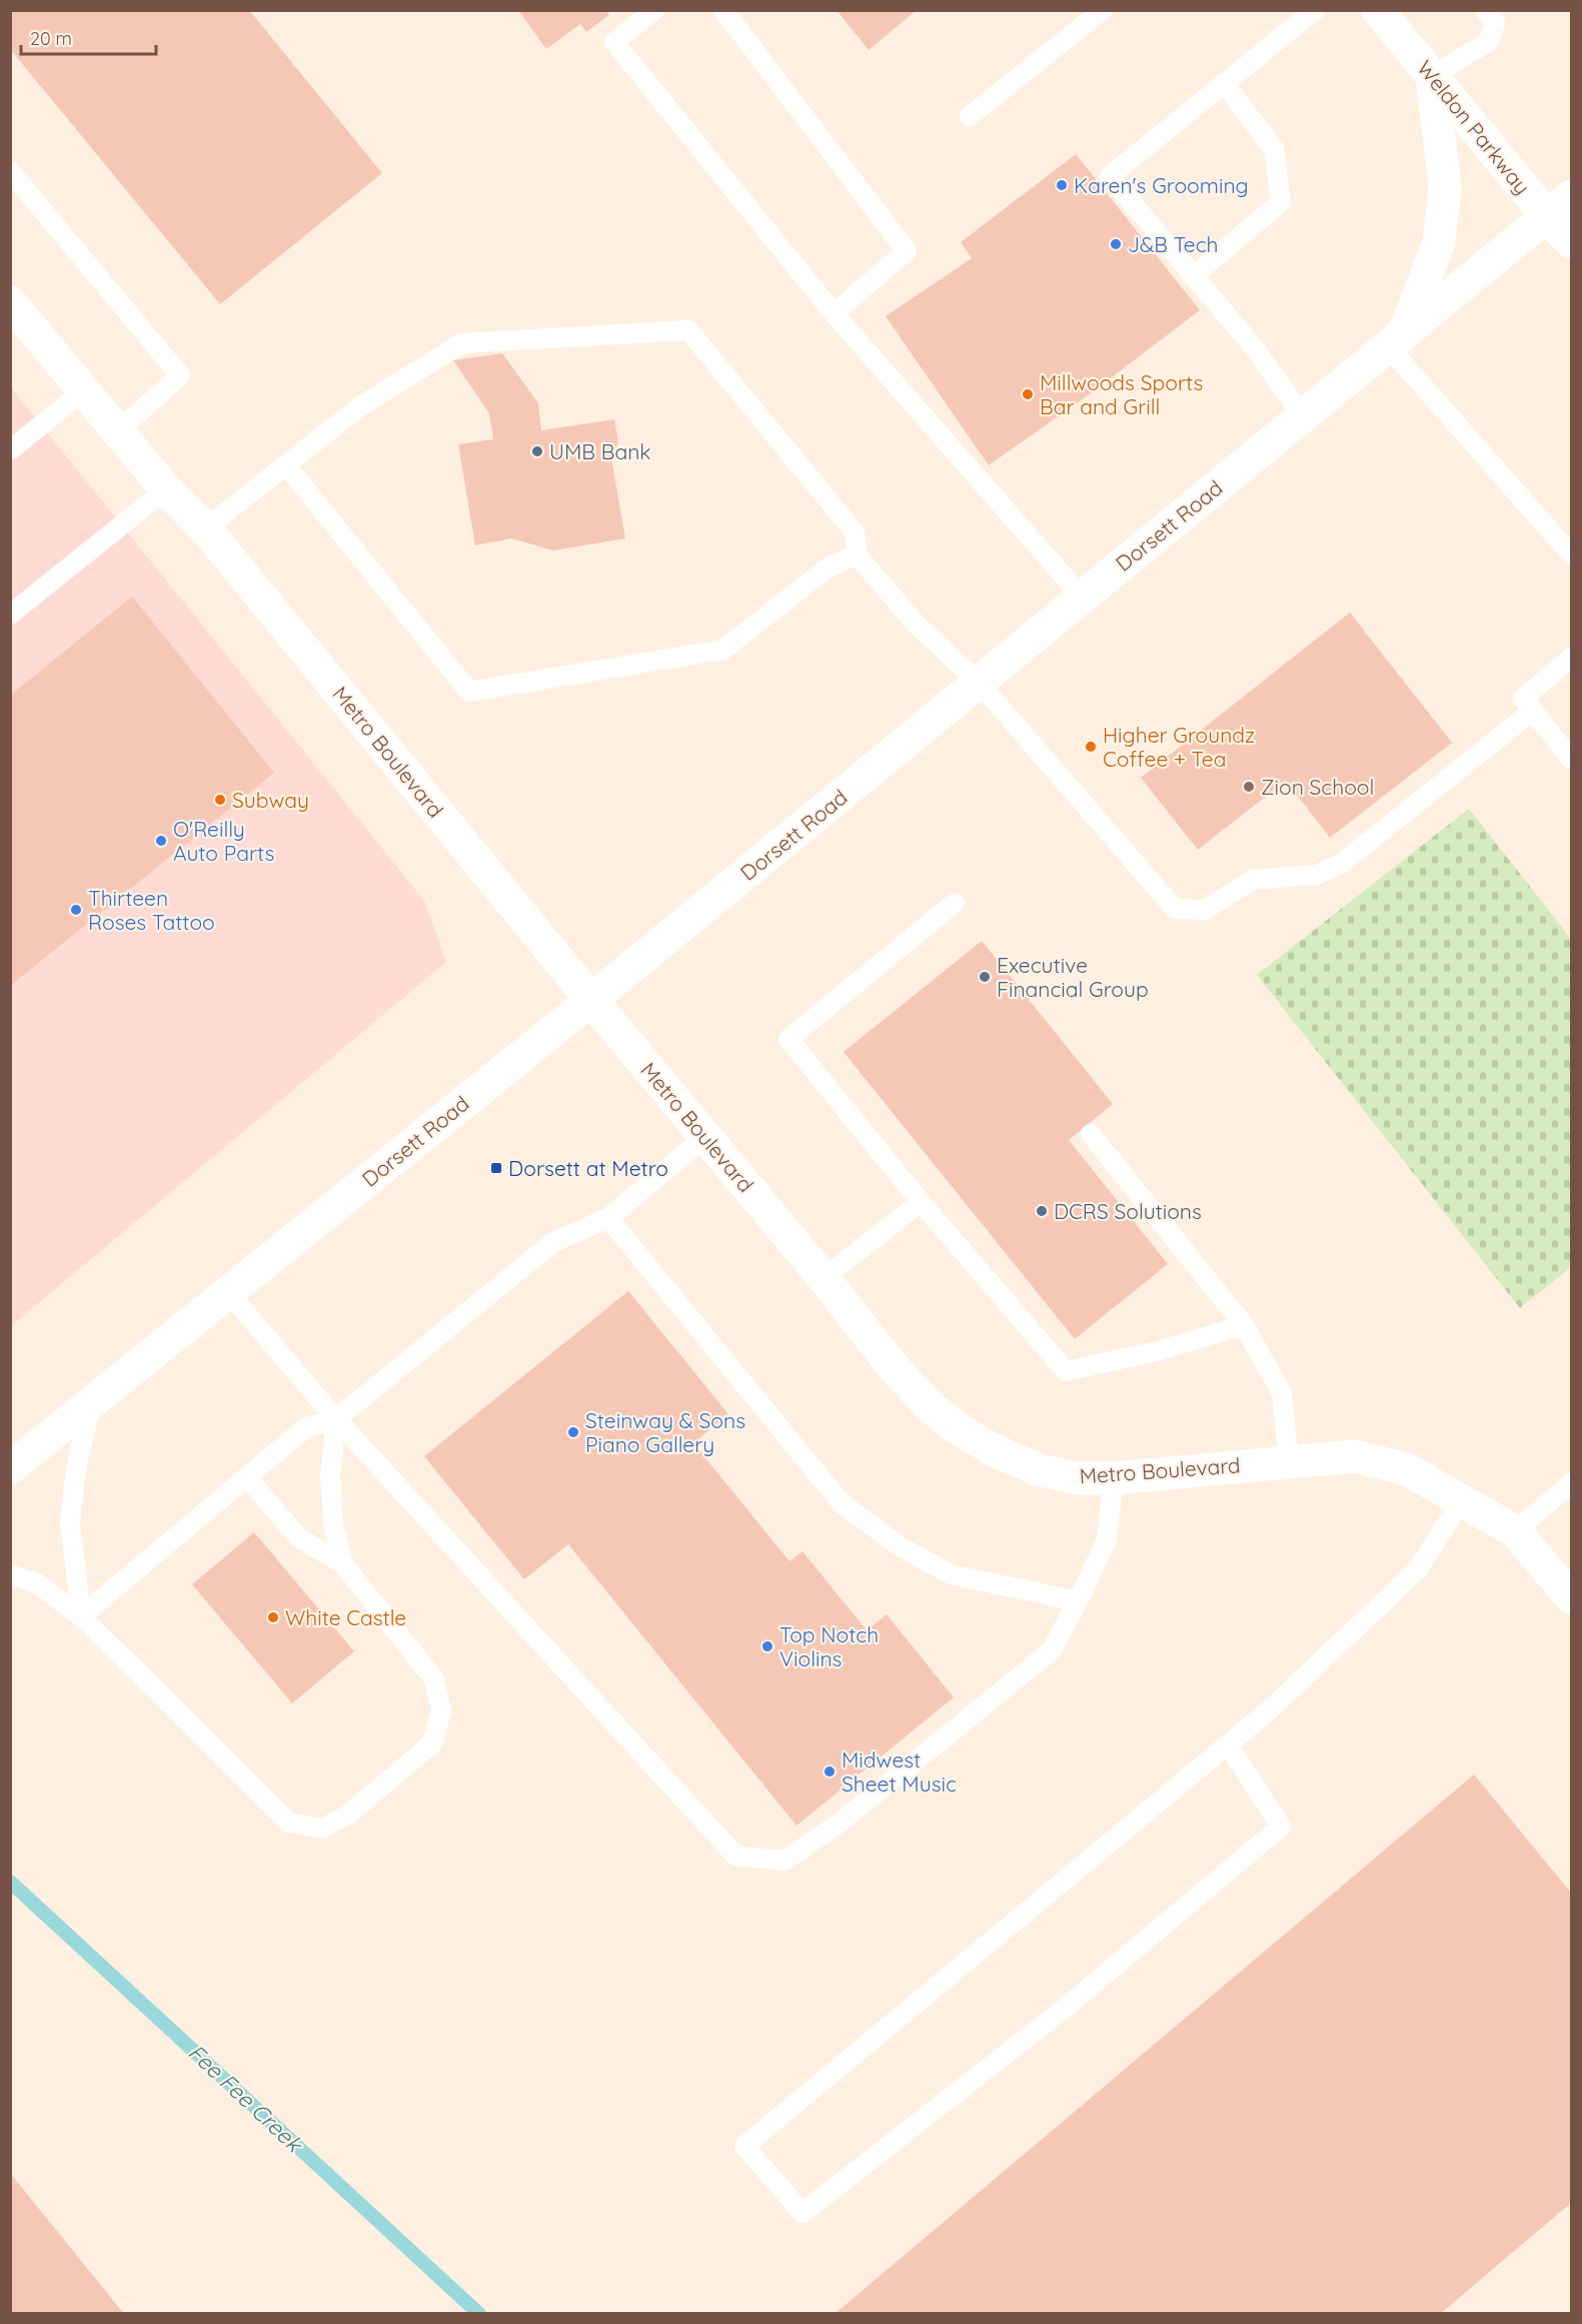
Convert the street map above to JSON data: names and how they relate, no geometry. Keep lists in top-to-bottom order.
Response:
{
  "streets": {
    "street": ["Weldon Parkway", "Dorsett Road", "Metro Boulevard"]
  },
  "crossings": [
    ["Weldon Parkway", "Dorsett Road"],
    ["Dorsett Road", "Metro Boulevard"]
  ],
  "water": ["Fee Fee Creek"],
  "places": {
    "other": [
      "Karen's Grooming",
      "J&B Tech",
      "Millwoods Sports Bar and Grill",
      "UMB Bank",
      "Higher Groundz Coffee + Tea",
      "Zion School",
      "Subway",
      "O'Reilly Auto Parts",
      "Thirteen Roses Tattoo",
      "Executive Financial Group",
      "DCRS Solutions",
      "Steinway & Sons Piano Gallery",
      "White Castle",
      "Top Notch Violins",
      "Midwest Sheet Music"
    ],
    "transit": ["Dorsett at Metro"]
  },
  "scale_bar": "20 m"
}
